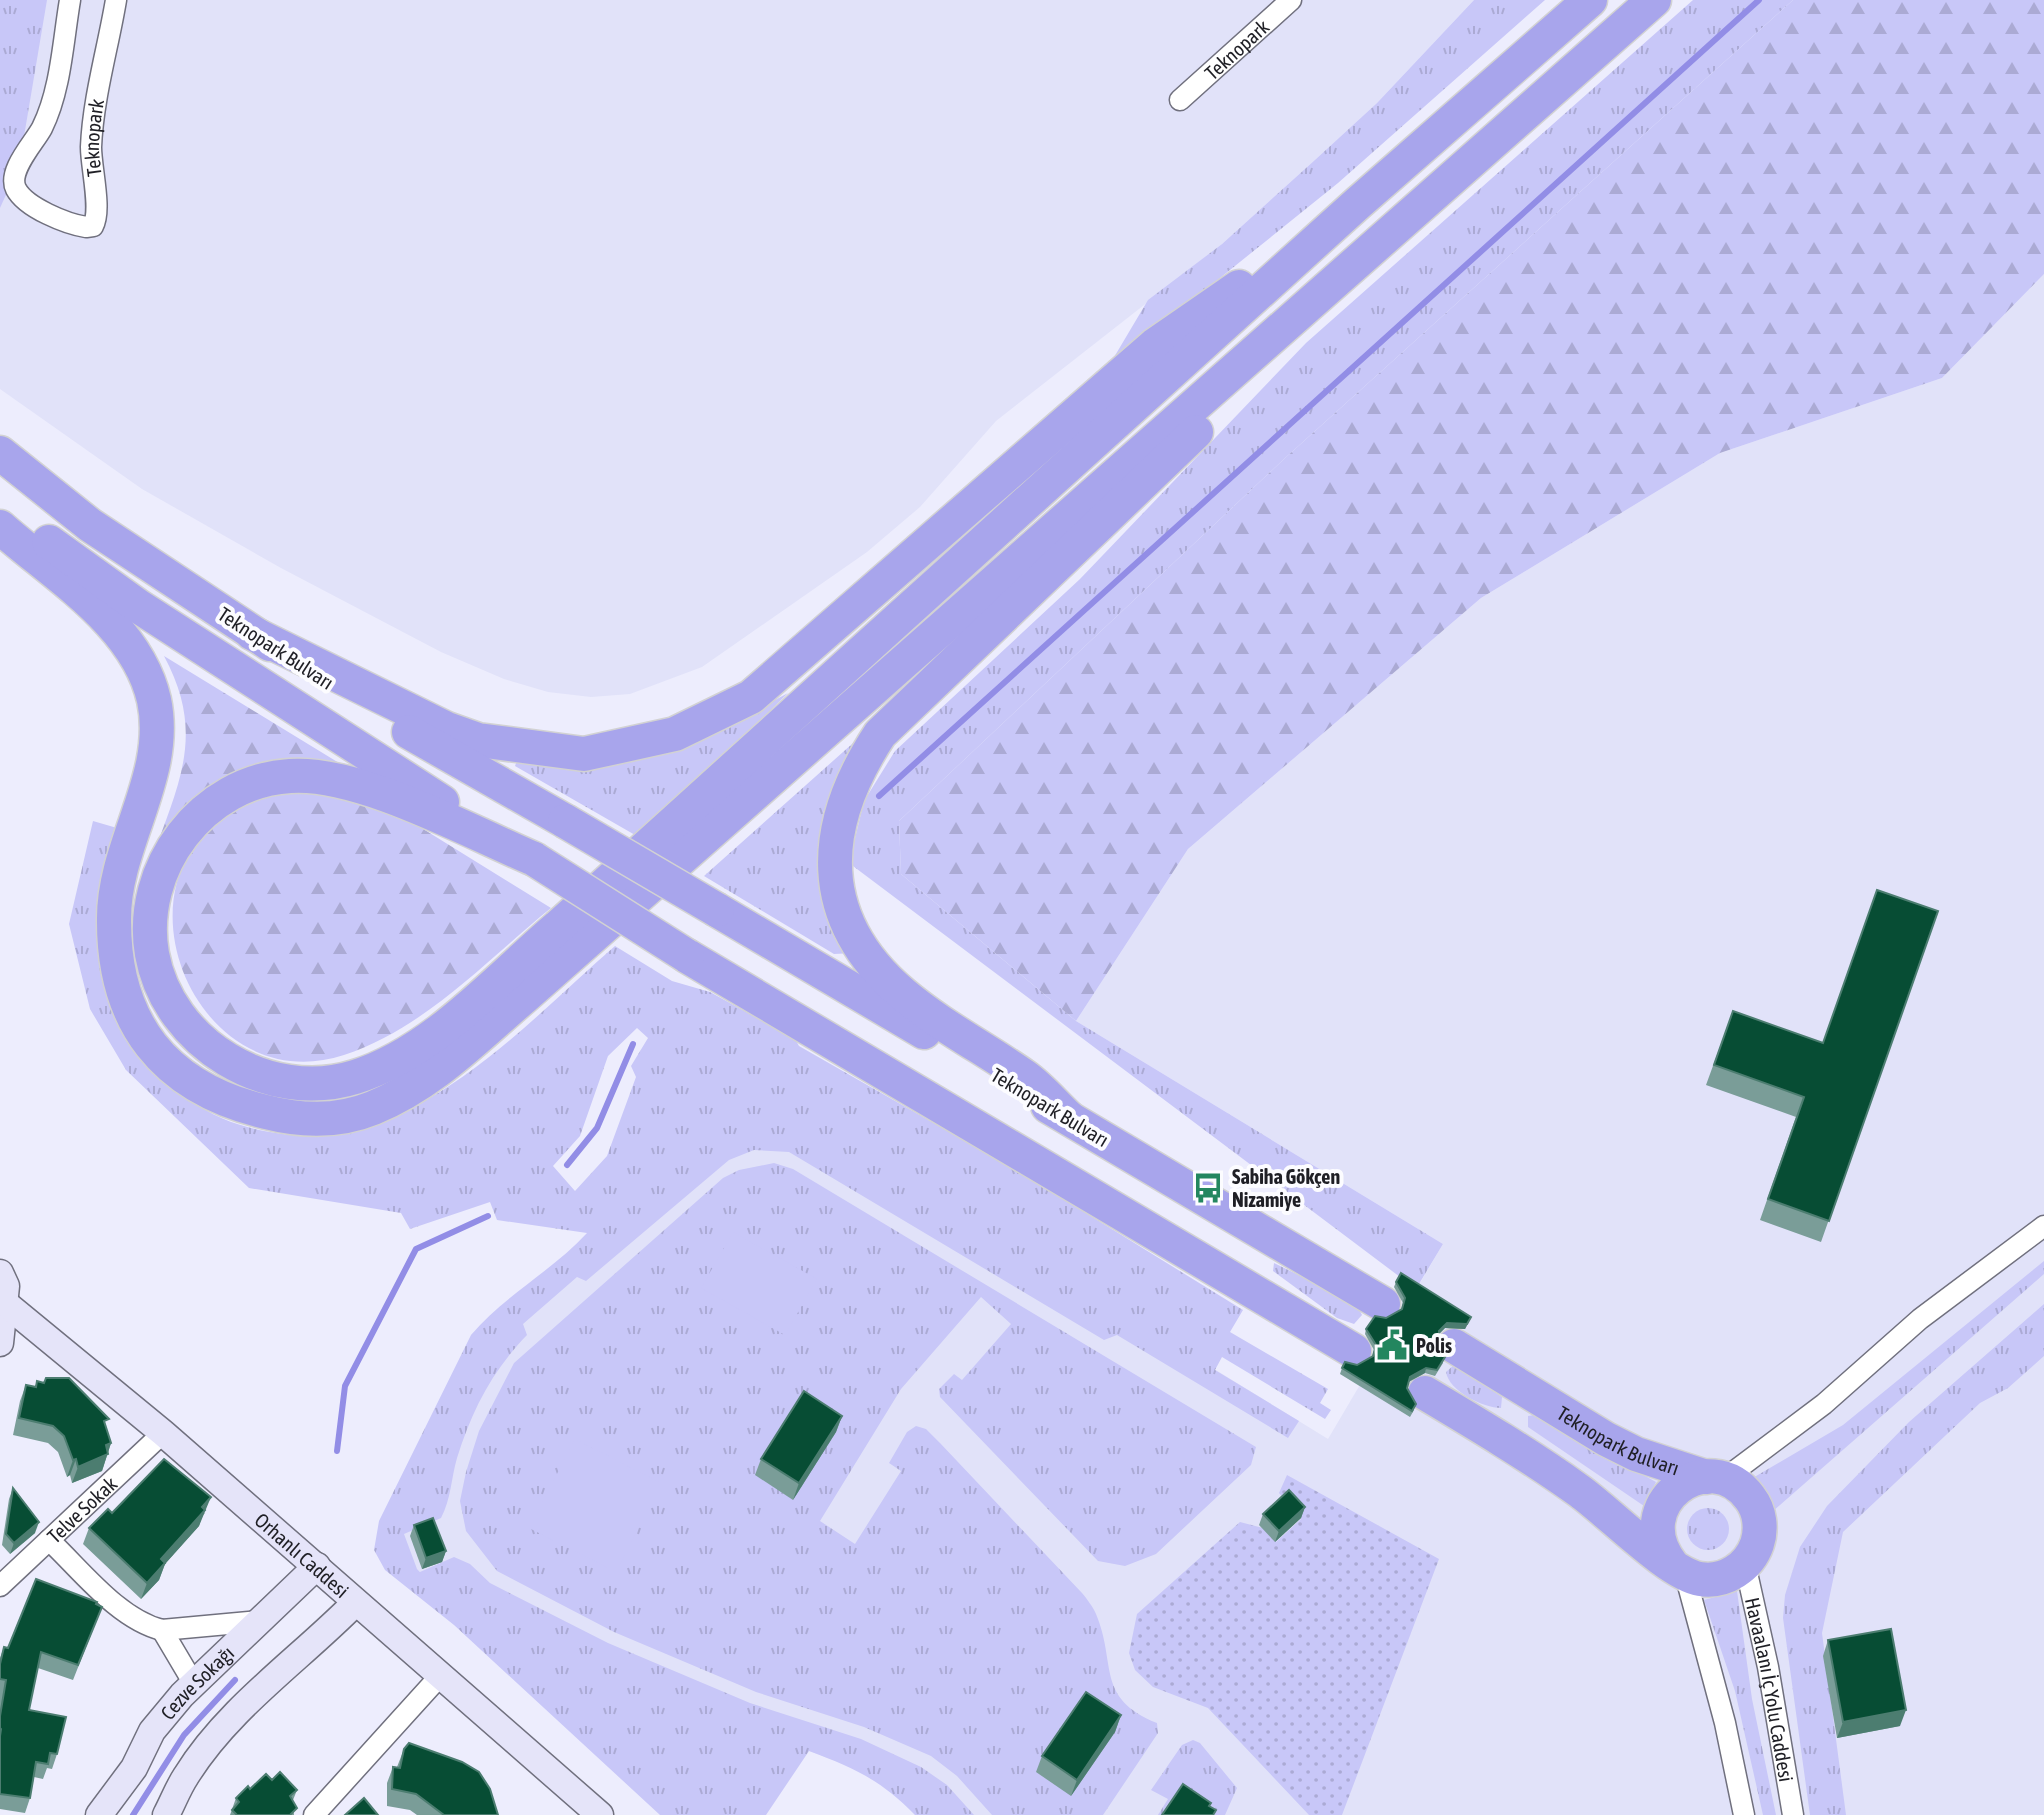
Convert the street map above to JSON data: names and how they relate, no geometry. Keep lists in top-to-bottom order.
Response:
{
  "streets": {
    "highway": ["Teknopark Bulvarı"],
    "street": [
      "Teknopark",
      "Telve Sokak",
      "Orhanlı Caddesi",
      "Cezve Sokağı",
      "Havaalanı İç Yolu Caddesi"
    ]
  },
  "crossings": [
    ["Teknopark Bulvarı", "Havaalanı İç Yolu Caddesi"],
    ["Telve Sokak", "Orhanlı Caddesi"],
    ["Orhanlı Caddesi", "Cezve Sokağı"]
  ],
  "places": {
    "bus stop": ["Sabiha Gökçen Nizamiye"],
    "public building": ["Polis"]
  }
}
